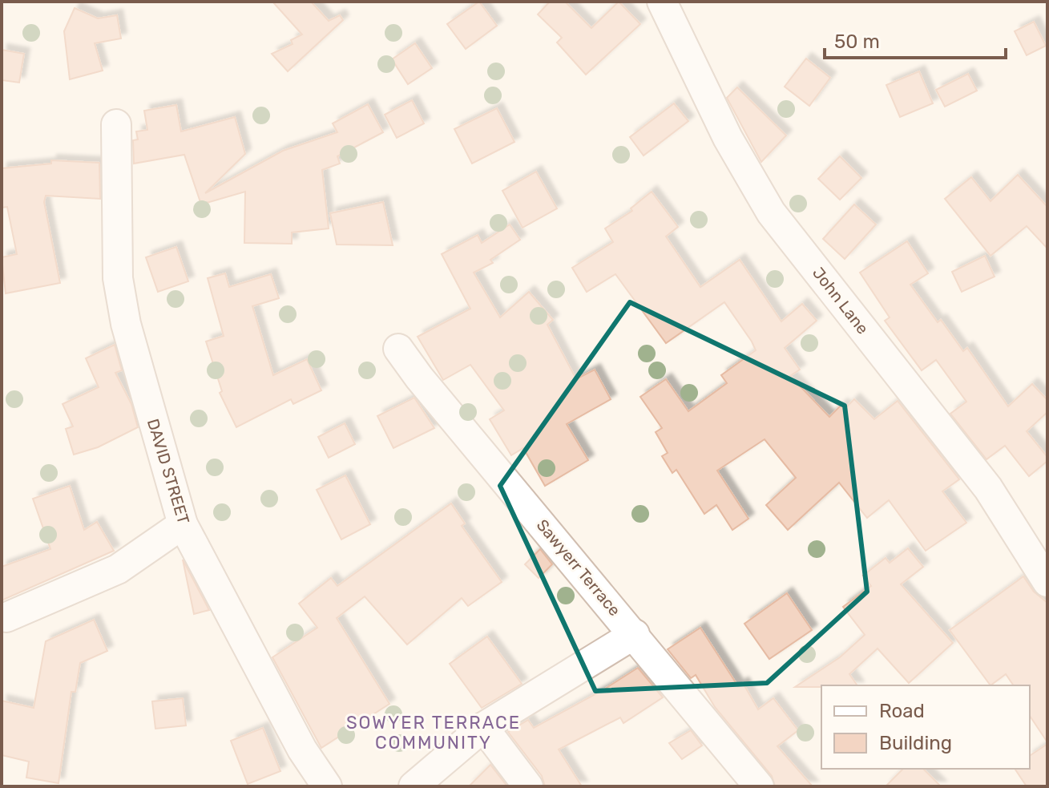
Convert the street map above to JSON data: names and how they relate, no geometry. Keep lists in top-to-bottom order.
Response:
{
  "streets": {
    "street": ["John Lane", "DAVID STREET", "Sawyerr Terrace"]
  },
  "districts": ["SOWYER TERRACE COMMUNITY"],
  "legend": ["Road", "Building"],
  "scale_bar": "50 m"
}
